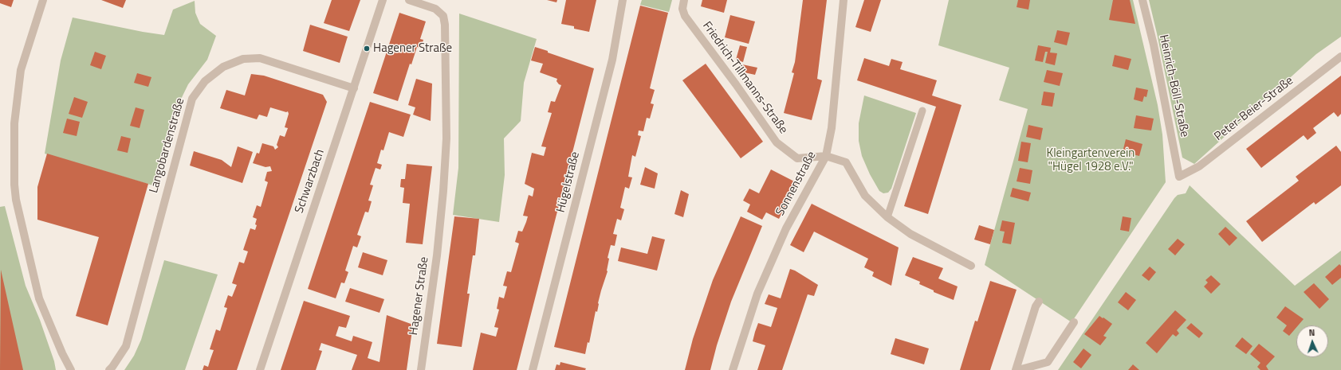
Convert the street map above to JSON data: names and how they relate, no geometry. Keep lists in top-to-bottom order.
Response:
{
  "streets": {
    "street": [
      "Friedrich-Tillmanns-Straße",
      "Heinrich-Böll-Straße",
      "Peter-Beier-Straße",
      "Langobardenstraße",
      "Schwarzbach",
      "Hügelstraße",
      "Sonnenstraße",
      "Hagener Straße"
    ]
  },
  "crossings": [
    ["Friedrich-Tillmanns-Straße", "Sonnenstraße"],
    ["Heinrich-Böll-Straße", "Peter-Beier-Straße"],
    ["Langobardenstraße", "Schwarzbach"]
  ],
  "parks": ["Kleingartenverein \"Hügel 1928 e.V.\""],
  "places": ["Hagener Straße"],
  "north": "top"
}
